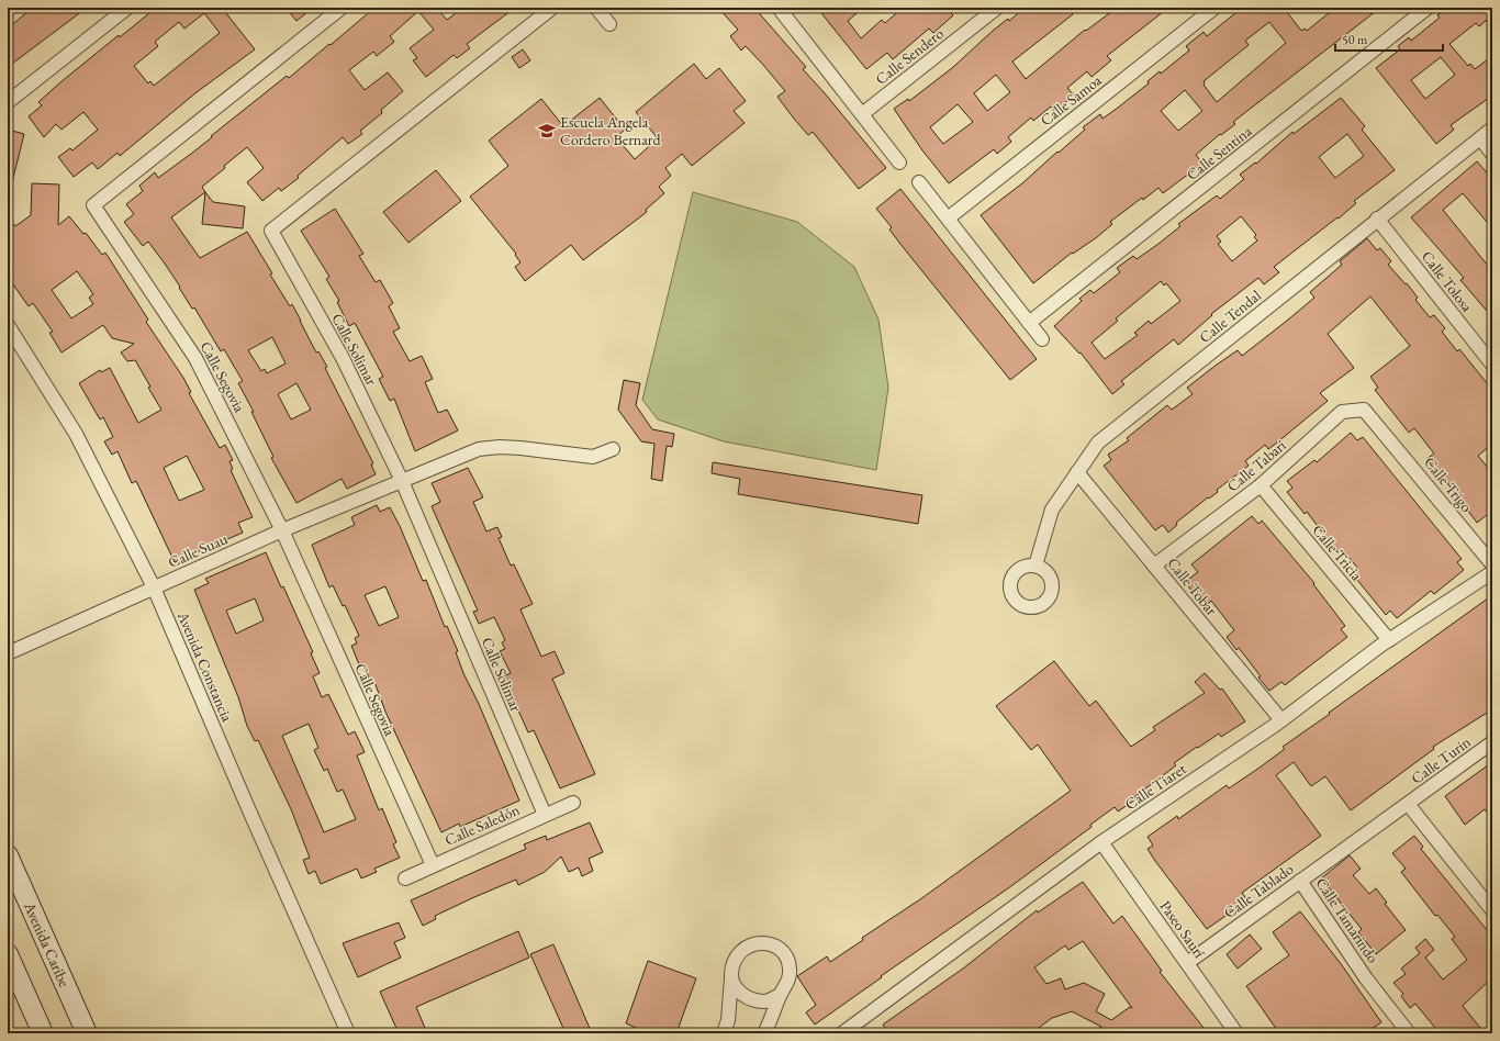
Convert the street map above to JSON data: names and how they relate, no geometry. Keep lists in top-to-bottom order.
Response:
{
  "streets": {
    "street": [
      "Calle Sendero",
      "Calle Samoa",
      "Calle Sentina",
      "Calle Tolosa",
      "Calle Tendal",
      "Calle Solimar",
      "Calle Segovia",
      "Calle Tabari",
      "Calle Trigo",
      "Calle Suau",
      "Calle Tricia",
      "Calle Tobar",
      "Avenida Constancia",
      "Calle Turin",
      "Calle Tiaret",
      "Calle Saledón",
      "Calle Tablado",
      "Calle Tamarindo",
      "Paseo Saurí",
      "Avenida Caribe"
    ]
  },
  "crossings": [
    ["Calle Tolosa", "Calle Tendal"],
    ["Calle Tendal", "Calle Tobar"],
    ["Calle Solimar", "Calle Suau"],
    ["Calle Solimar", "Calle Saledón"],
    ["Calle Segovia", "Calle Suau"],
    ["Calle Segovia", "Calle Saledón"],
    ["Calle Tabari", "Calle Trigo"],
    ["Calle Tabari", "Calle Tricia"],
    ["Calle Tabari", "Calle Tobar"],
    ["Calle Suau", "Avenida Constancia"],
    ["Calle Tricia", "Calle Tiaret"],
    ["Calle Tobar", "Calle Tiaret"],
    ["Calle Turin", "Calle Tablado"],
    ["Calle Tiaret", "Paseo Saurí"],
    ["Calle Tablado", "Calle Tamarindo"],
    ["Calle Tablado", "Paseo Saurí"]
  ],
  "places": {
    "school or university": ["Escuela Angela Cordero Bernard"]
  },
  "scale_bar": "50 m"
}
